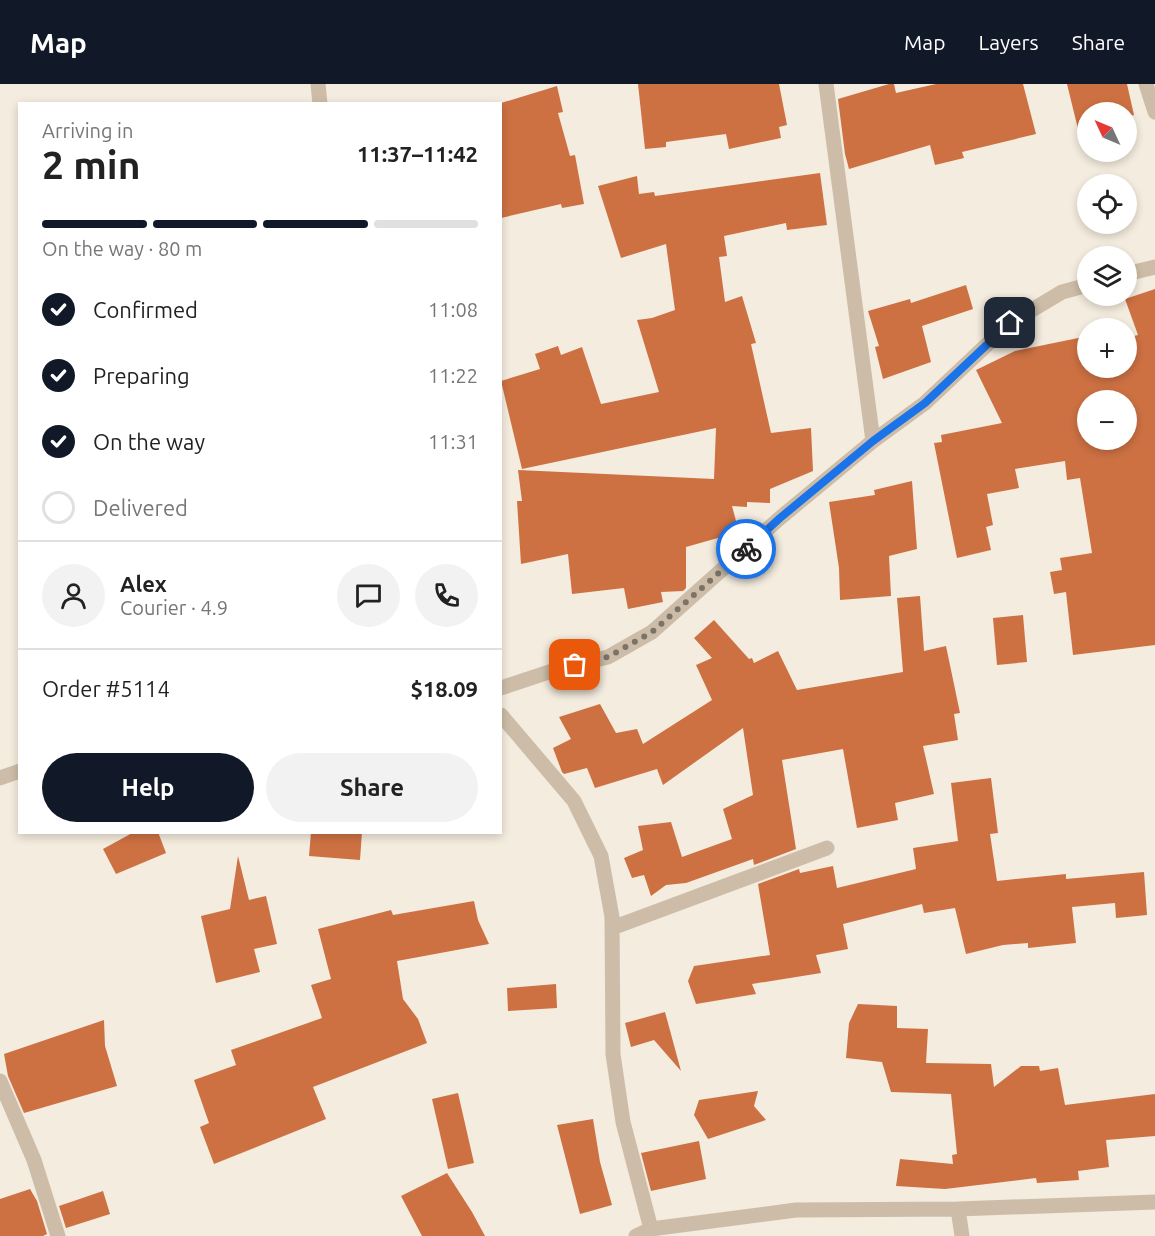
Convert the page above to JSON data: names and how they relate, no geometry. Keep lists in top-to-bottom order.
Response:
{
  "north": "top left",
  "page": {
    "header": "Map",
    "nav": ["Map", "Layers", "Share"],
    "map_buttons": ["+", "−"],
    "heading": ["2 min", "Arriving in", "11:37–11:42"],
    "panel": [
      "Alex",
      "Courier · 4.9",
      "Order #5114",
      "$18.09"
    ],
    "bar": "On the way · 80 m",
    "list": [
      ["Confirmed", "11:08"],
      ["Preparing", "11:22"],
      ["On the way", "11:31"],
      "Delivered"
    ],
    "buttons": ["Help", "Share"]
  }
}
